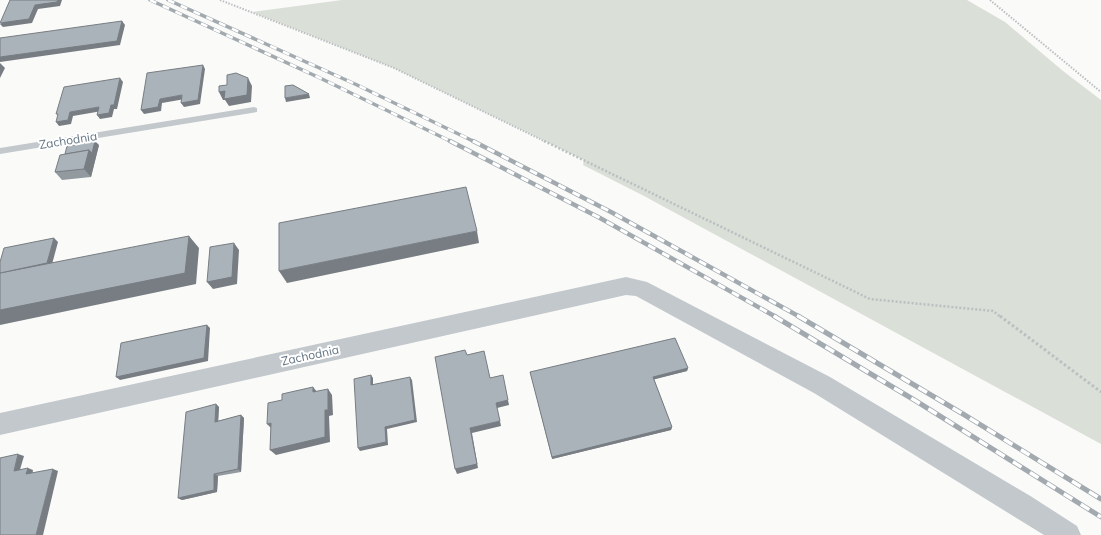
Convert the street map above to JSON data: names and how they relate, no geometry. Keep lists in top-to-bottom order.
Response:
{
  "streets": {
    "street": ["Zachodnia"]
  }
}
